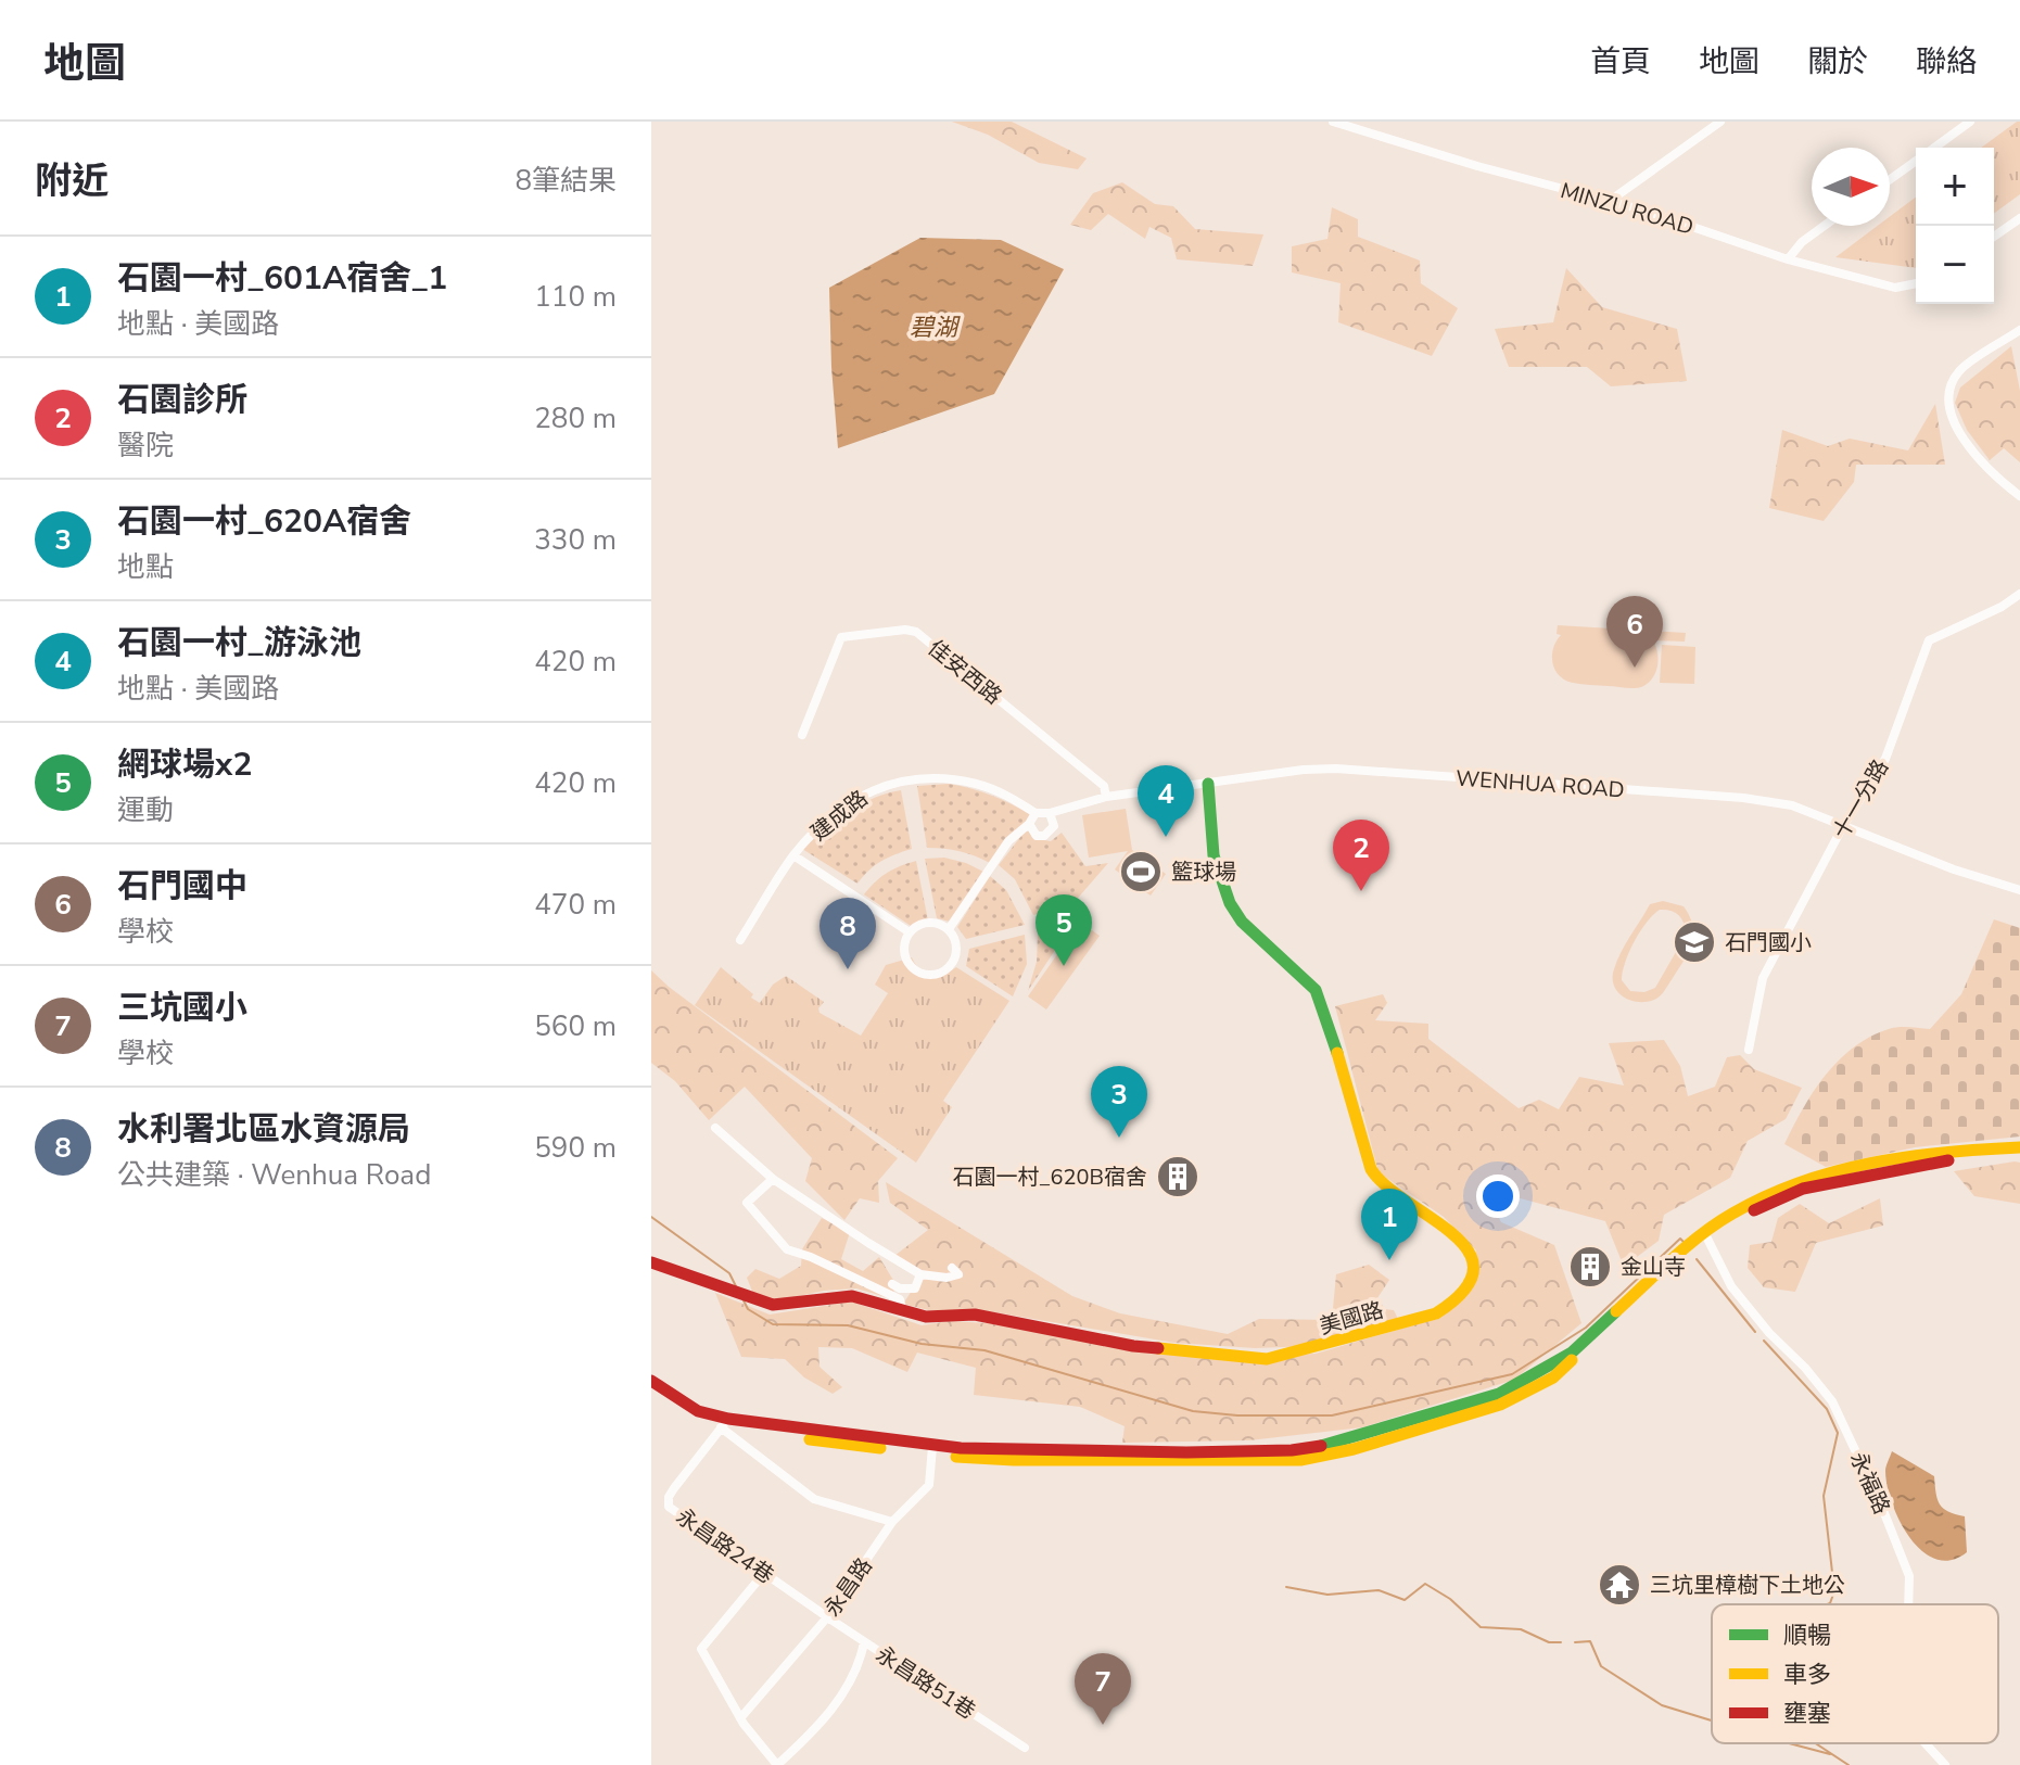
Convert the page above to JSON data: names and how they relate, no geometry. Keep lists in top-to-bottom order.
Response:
{
  "streets": {
    "main road": ["美國路"],
    "street": [
      "MINZU ROAD",
      "佳安西路",
      "WENHUA ROAD",
      "十一分路",
      "建成路",
      "永福路",
      "永昌路24巷",
      "永昌路",
      "永昌路51巷"
    ]
  },
  "crossings": [
    ["佳安西路", "WENHUA ROAD"],
    ["WENHUA ROAD", "十一分路"],
    ["WENHUA ROAD", "建成路"],
    ["WENHUA ROAD", "美國路"],
    ["永昌路24巷", "永昌路"],
    ["永昌路24巷", "永昌路51巷"],
    ["永昌路", "永昌路51巷"]
  ],
  "water": ["碧湖"],
  "places": {
    "sports": ["籃球場"],
    "school or university": ["石門國小"],
    "building": ["石園一村_620B宿舍", "金山寺"],
    "temple": ["三坑里樟樹下土地公"]
  },
  "legend": ["順暢", "車多", "壅塞"],
  "north": "right",
  "page": {
    "header": "地圖",
    "nav": [
      "首頁",
      "地圖",
      "關於",
      "聯絡"
    ],
    "heading": ["附近", "8筆結果"],
    "map_buttons": ["+", "−"],
    "list": [
      {
        "mark": "1",
        "name": "石園一村_601A宿舍_1",
        "note": "地點 · 美國路",
        "value": "110 m"
      },
      {
        "mark": "2",
        "name": "石園診所",
        "note": "醫院",
        "value": "280 m"
      },
      {
        "mark": "3",
        "name": "石園一村_620A宿舍",
        "note": "地點",
        "value": "330 m"
      },
      {
        "mark": "4",
        "name": "石園一村_游泳池",
        "note": "地點 · 美國路",
        "value": "420 m"
      },
      {
        "mark": "5",
        "name": "網球場x2",
        "note": "運動",
        "value": "420 m"
      },
      {
        "mark": "6",
        "name": "石門國中",
        "note": "學校",
        "value": "470 m"
      },
      {
        "mark": "7",
        "name": "三坑國小",
        "note": "學校",
        "value": "560 m"
      },
      {
        "mark": "8",
        "name": "水利署北區水資源局",
        "note": "公共建築 · Wenhua Road",
        "value": "590 m"
      }
    ],
    "pins": [
      "6",
      "4",
      "2",
      "5",
      "8",
      "3",
      "1",
      "7"
    ]
  }
}
